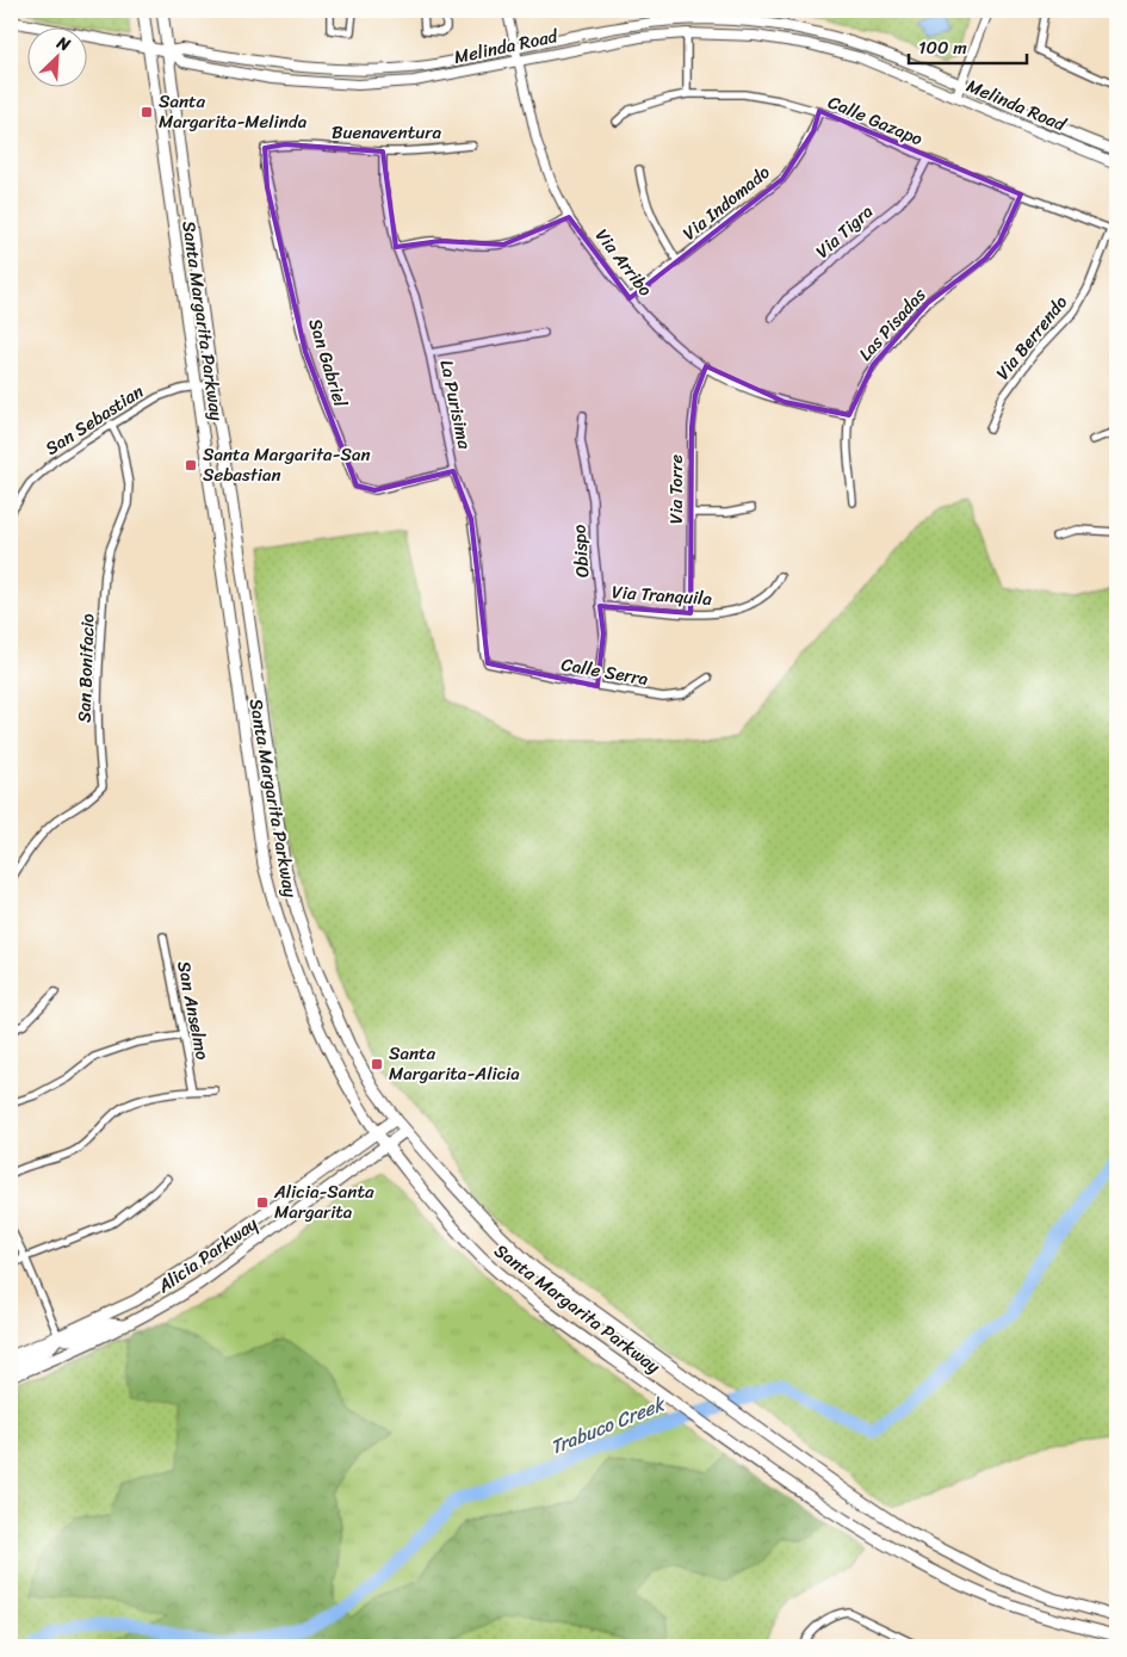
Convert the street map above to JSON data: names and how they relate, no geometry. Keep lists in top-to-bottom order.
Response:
{
  "streets": {
    "main road": ["Melinda Road", "Santa Margarita Parkway", "Alicia Parkway"],
    "street": [
      "Calle Gazapo",
      "Buenaventura",
      "Via Indomado",
      "Via Tigra",
      "Via Arribo",
      "Las Pisadas",
      "Via Berrendo",
      "San Gabriel",
      "La Purisima",
      "San Sebastian",
      "Via Torre",
      "Obispo",
      "Via Tranquila",
      "San Bonifacio",
      "Calle Serra",
      "San Anselmo"
    ]
  },
  "crossings": [
    ["Melinda Road", "Via Arribo"],
    ["Melinda Road", "Santa Margarita Parkway"],
    ["Calle Gazapo", "Via Indomado"],
    ["Calle Gazapo", "Via Tigra"],
    ["Calle Gazapo", "Las Pisadas"],
    ["Calle Gazapo", "Via Berrendo"],
    ["Buenaventura", "San Gabriel"],
    ["Buenaventura", "La Purisima"],
    ["Via Indomado", "Via Arribo"],
    ["Via Arribo", "Las Pisadas"],
    ["Via Arribo", "Via Torre"],
    ["Santa Margarita Parkway", "San Sebastian"],
    ["Santa Margarita Parkway", "Alicia Parkway"],
    ["San Gabriel", "La Purisima"],
    ["La Purisima", "Calle Serra"],
    ["San Sebastian", "San Bonifacio"],
    ["Via Torre", "Via Tranquila"],
    ["Obispo", "Via Tranquila"],
    ["Obispo", "Calle Serra"]
  ],
  "water": ["Trabuco Creek"],
  "places": {
    "transit": [
      "Santa Margarita-Melinda",
      "Santa Margarita-San Sebastian",
      "Santa Margarita-Alicia",
      "Alicia-Santa Margarita"
    ]
  },
  "scale_bar": "100 m",
  "north": "top right"
}
